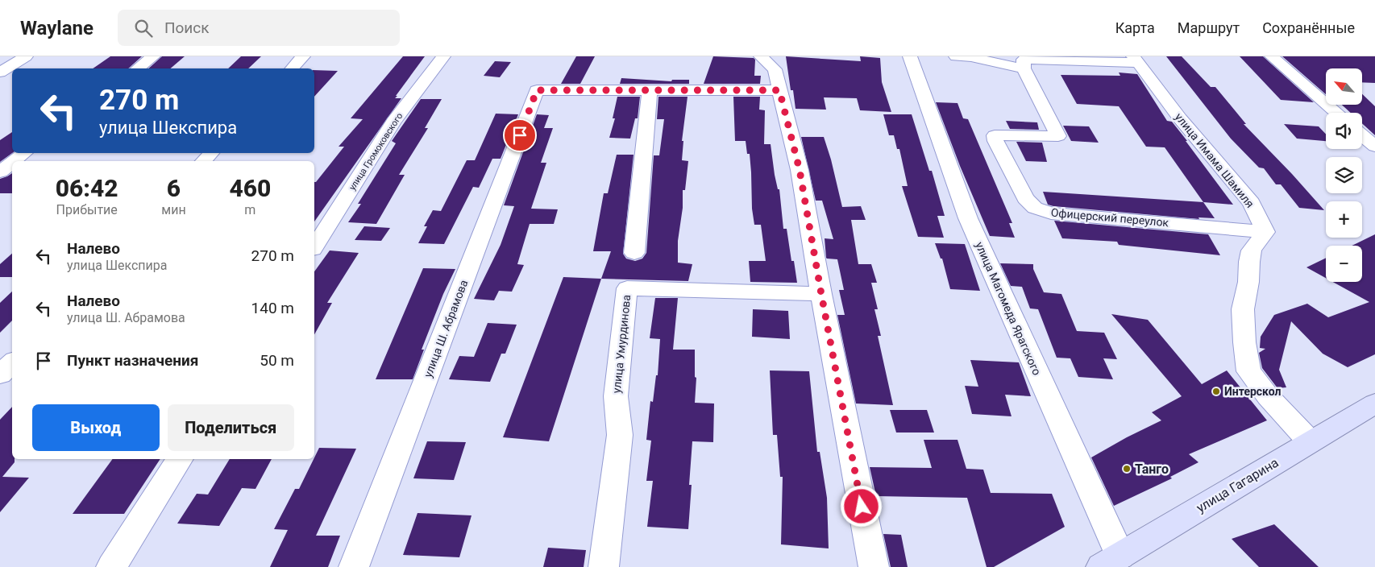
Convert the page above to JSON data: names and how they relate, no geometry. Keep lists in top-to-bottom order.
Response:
{
  "streets": {
    "main road": ["улица Гагарина"],
    "street": [
      "улица Громоковского",
      "улица Имама Шамиля",
      "Офицерский переулок",
      "улица Магомеда Ярагского",
      "улица Ш. Абрамова",
      "улица Умурдинова"
    ]
  },
  "crossings": [
    ["улица Имама Шамиля", "Офицерский переулок"],
    ["улица Магомеда Ярагского", "улица Гагарина"]
  ],
  "places": ["Интерскол", "Танго"],
  "north": "top left",
  "page": {
    "header": "Waylane",
    "search": "Поиск",
    "nav": ["Карта", "Маршрут", "Сохранённые"],
    "map_buttons": ["+", "−"],
    "turn": ["270 m", "улица Шекспира"],
    "eta": [
      "06:42",
      "Прибытие",
      "6",
      "мин",
      "460",
      "m"
    ],
    "list": [
      {
        "name": "Налево",
        "note": "улица Шекспира",
        "value": "270 m"
      },
      {
        "name": "Налево",
        "note": "улица Ш. Абрамова",
        "value": "140 m"
      },
      {
        "name": "Пункт назначения",
        "value": "50 m"
      }
    ],
    "buttons": ["Выход", "Поделиться"]
  }
}
